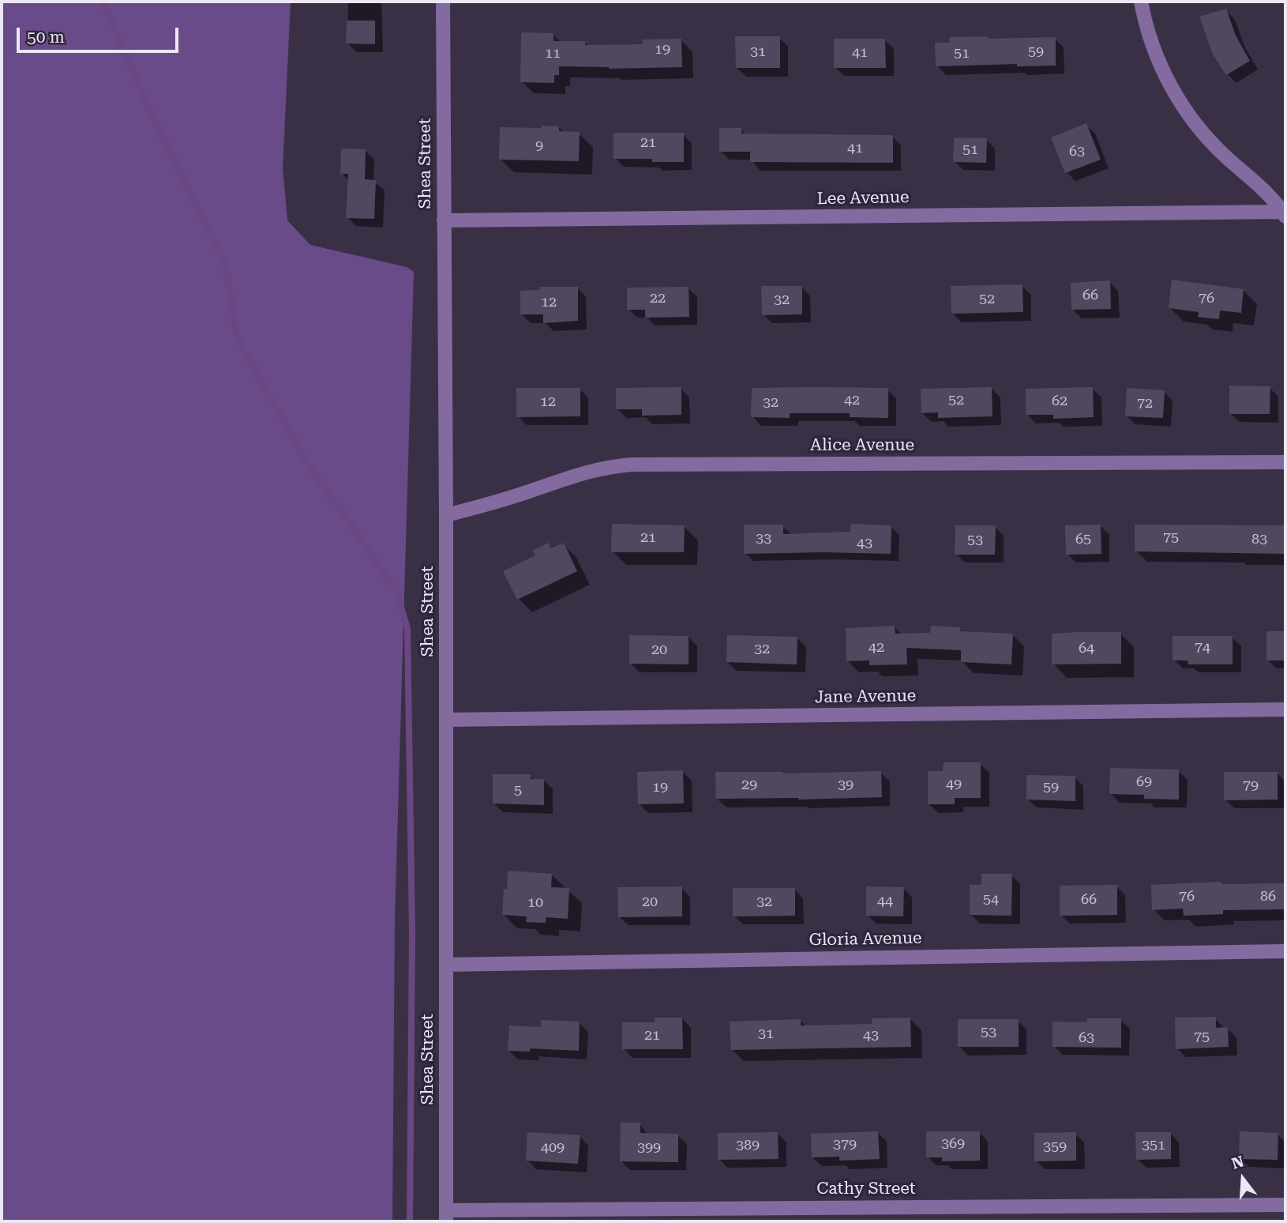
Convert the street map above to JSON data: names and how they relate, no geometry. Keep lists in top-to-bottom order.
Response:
{
  "streets": {
    "street": [
      "Shea Street",
      "Lee Avenue",
      "Alice Avenue",
      "Jane Avenue",
      "Gloria Avenue",
      "Cathy Street"
    ]
  },
  "crossings": [
    ["Shea Street", "Lee Avenue"],
    ["Shea Street", "Alice Avenue"],
    ["Shea Street", "Jane Avenue"],
    ["Shea Street", "Gloria Avenue"],
    ["Shea Street", "Cathy Street"]
  ],
  "house_numbers": [
    "19",
    "31",
    "59",
    "41",
    "11",
    "51",
    "21",
    "9",
    "41",
    "51",
    "63",
    "66",
    "22",
    "76",
    "52",
    "32",
    "12",
    "42",
    "52",
    "62",
    "12",
    "32",
    "72",
    "21",
    "75",
    "33",
    "65",
    "83",
    "53",
    "43",
    "42",
    "74",
    "64",
    "32",
    "20",
    "69",
    "49",
    "29",
    "39",
    "79",
    "19",
    "59",
    "5",
    "76",
    "86",
    "54",
    "66",
    "44",
    "20",
    "32",
    "10",
    "53",
    "31",
    "21",
    "43",
    "75",
    "63",
    "369",
    "379",
    "389",
    "351",
    "359",
    "409",
    "399"
  ],
  "scale_bar": "50 m",
  "north": "top"
}
